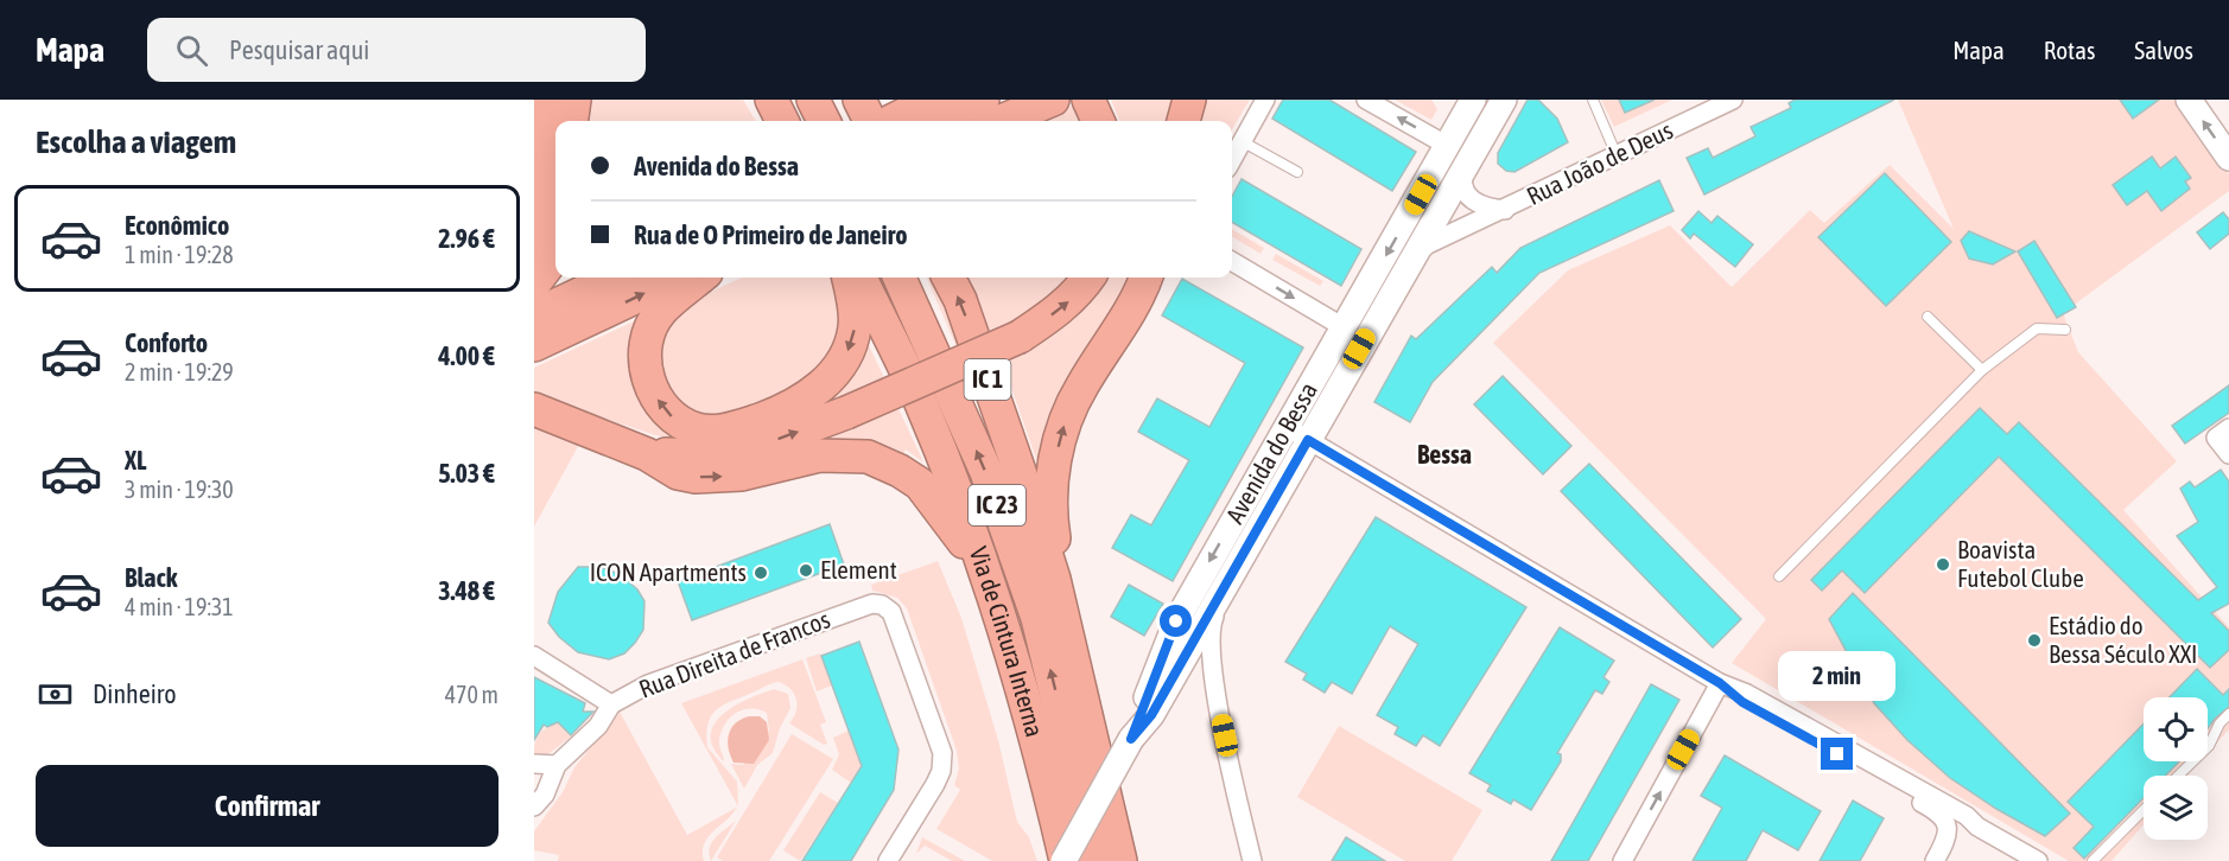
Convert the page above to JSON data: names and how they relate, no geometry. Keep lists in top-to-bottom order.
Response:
{
  "streets": {
    "highway": ["IC 1", "IC 23", "Via de Cintura Interna"],
    "main road": ["Avenida do Bessa"],
    "street": ["Rua João de Deus", "Rua Direita de Francos"]
  },
  "crossings": [
    ["Rua João de Deus", "Avenida do Bessa"],
    ["Avenida do Bessa", "Via de Cintura Interna"]
  ],
  "districts": ["Bessa"],
  "places": [
    "Boavista Futebol Clube",
    "Element",
    "ICON Apartments",
    "Estádio do Bessa Século XXI"
  ],
  "page": {
    "header": "Mapa",
    "search": "Pesquisar aqui",
    "nav": ["Mapa", "Rotas", "Salvos"],
    "heading": "Escolha a viagem",
    "banner": ["Avenida do Bessa", "Rua de O Primeiro de Janeiro"],
    "list": [
      {
        "name": "Econômico",
        "note": "1 min · 19:28",
        "value": "2.96 €"
      },
      {
        "name": "Conforto",
        "note": "2 min · 19:29",
        "value": "4.00 €"
      },
      {
        "name": "XL",
        "note": "3 min · 19:30",
        "value": "5.03 €"
      },
      {
        "name": "Black",
        "note": "4 min · 19:31",
        "value": "3.48 €"
      }
    ],
    "bubble": "2 min",
    "pay": ["Dinheiro", "470 m"],
    "buttons": "Confirmar"
  }
}
